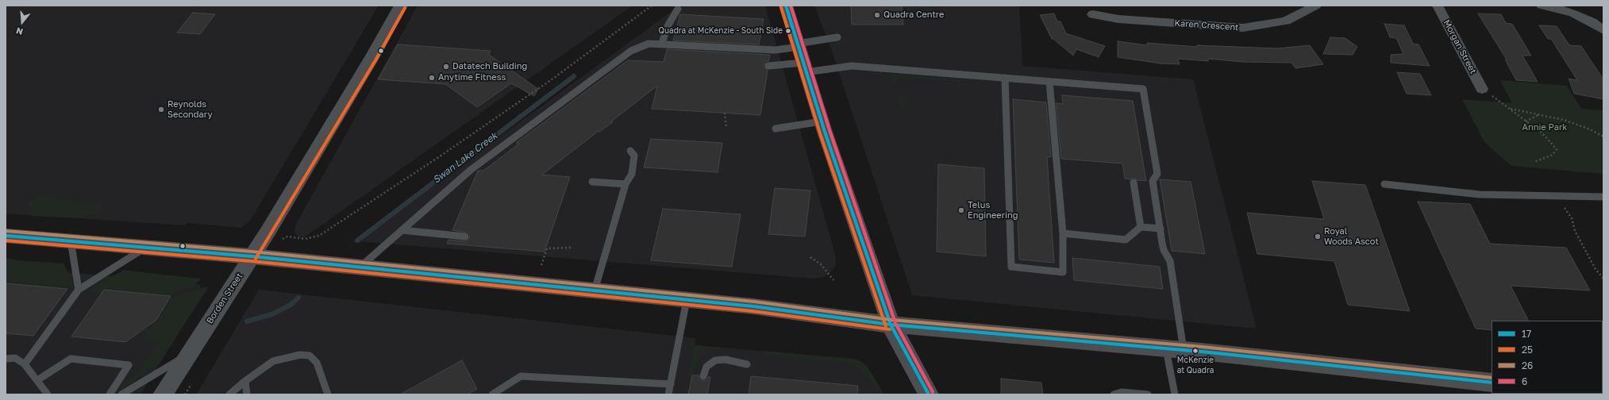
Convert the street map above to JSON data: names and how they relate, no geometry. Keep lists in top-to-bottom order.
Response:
{
  "streets": {
    "street": ["Karen Crescent", "Morgan Street", "Borden Street"]
  },
  "water": ["Swan Lake Creek"],
  "parks": ["Annie Park"],
  "places": [
    "Quadra Centre",
    "Quadra at McKenzie - South Side",
    "Datatech Building",
    "Anytime Fitness",
    "Reynolds Secondary",
    "Telus Engineering",
    "Royal Woods Ascot",
    "McKenzie at Quadra"
  ],
  "lines": [
    "transit line 17",
    "transit line 6",
    "transit line 25",
    "transit line 26"
  ],
  "legend": [
    "17",
    "25",
    "26",
    "6"
  ],
  "north": "bottom"
}
